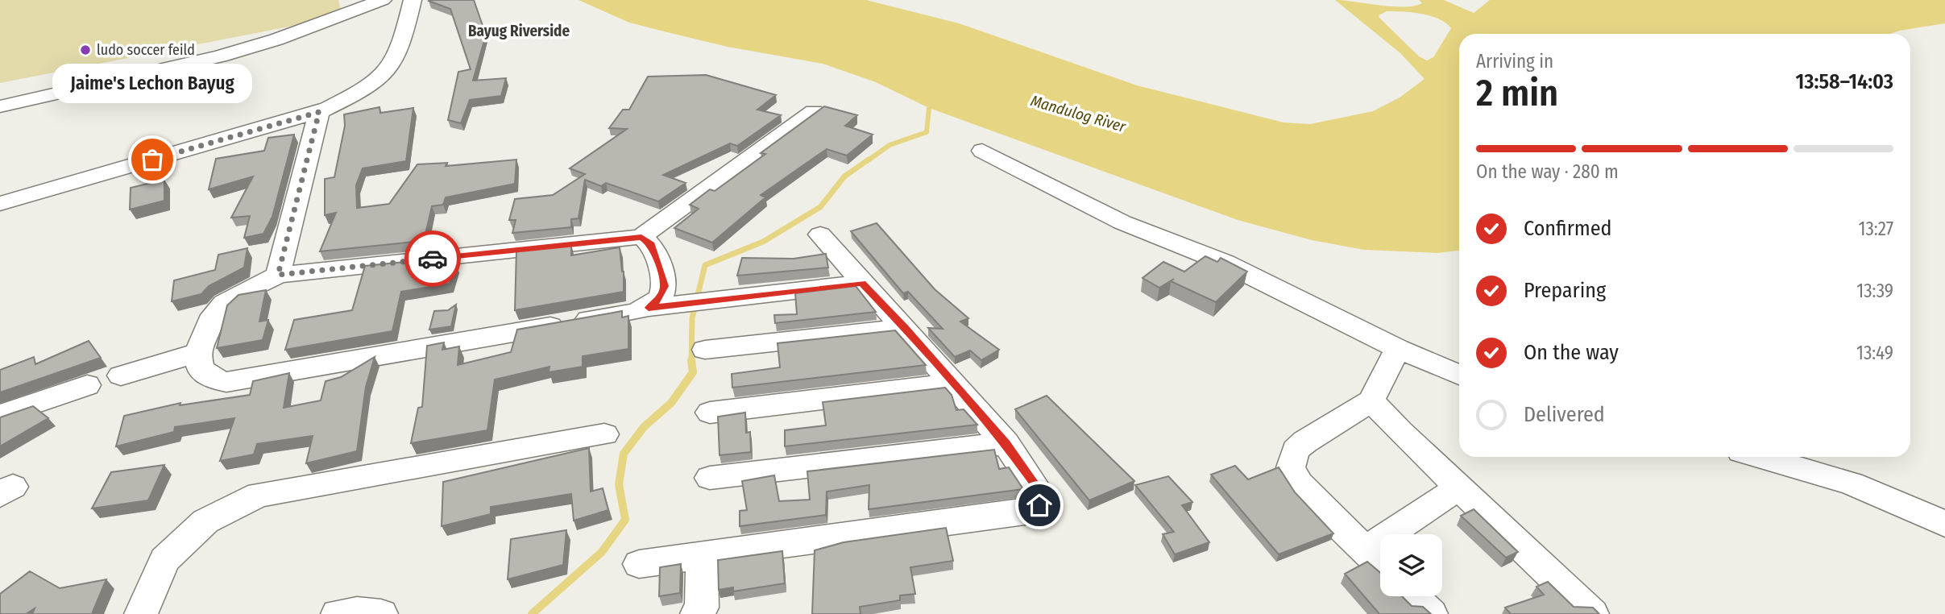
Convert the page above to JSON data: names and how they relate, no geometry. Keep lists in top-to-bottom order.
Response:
{
  "districts": ["Bayug Riverside"],
  "water": ["Mandulog River"],
  "places": ["ludo soccer feild", "Jaime's Lechon Bayug"],
  "page": {
    "heading": ["2 min", "Arriving in", "13:58–14:03"],
    "bubble": "Jaime's Lechon Bayug",
    "bar": "On the way · 280 m",
    "list": [
      ["Confirmed", "13:27"],
      ["Preparing", "13:39"],
      ["On the way", "13:49"],
      "Delivered"
    ]
  }
}
